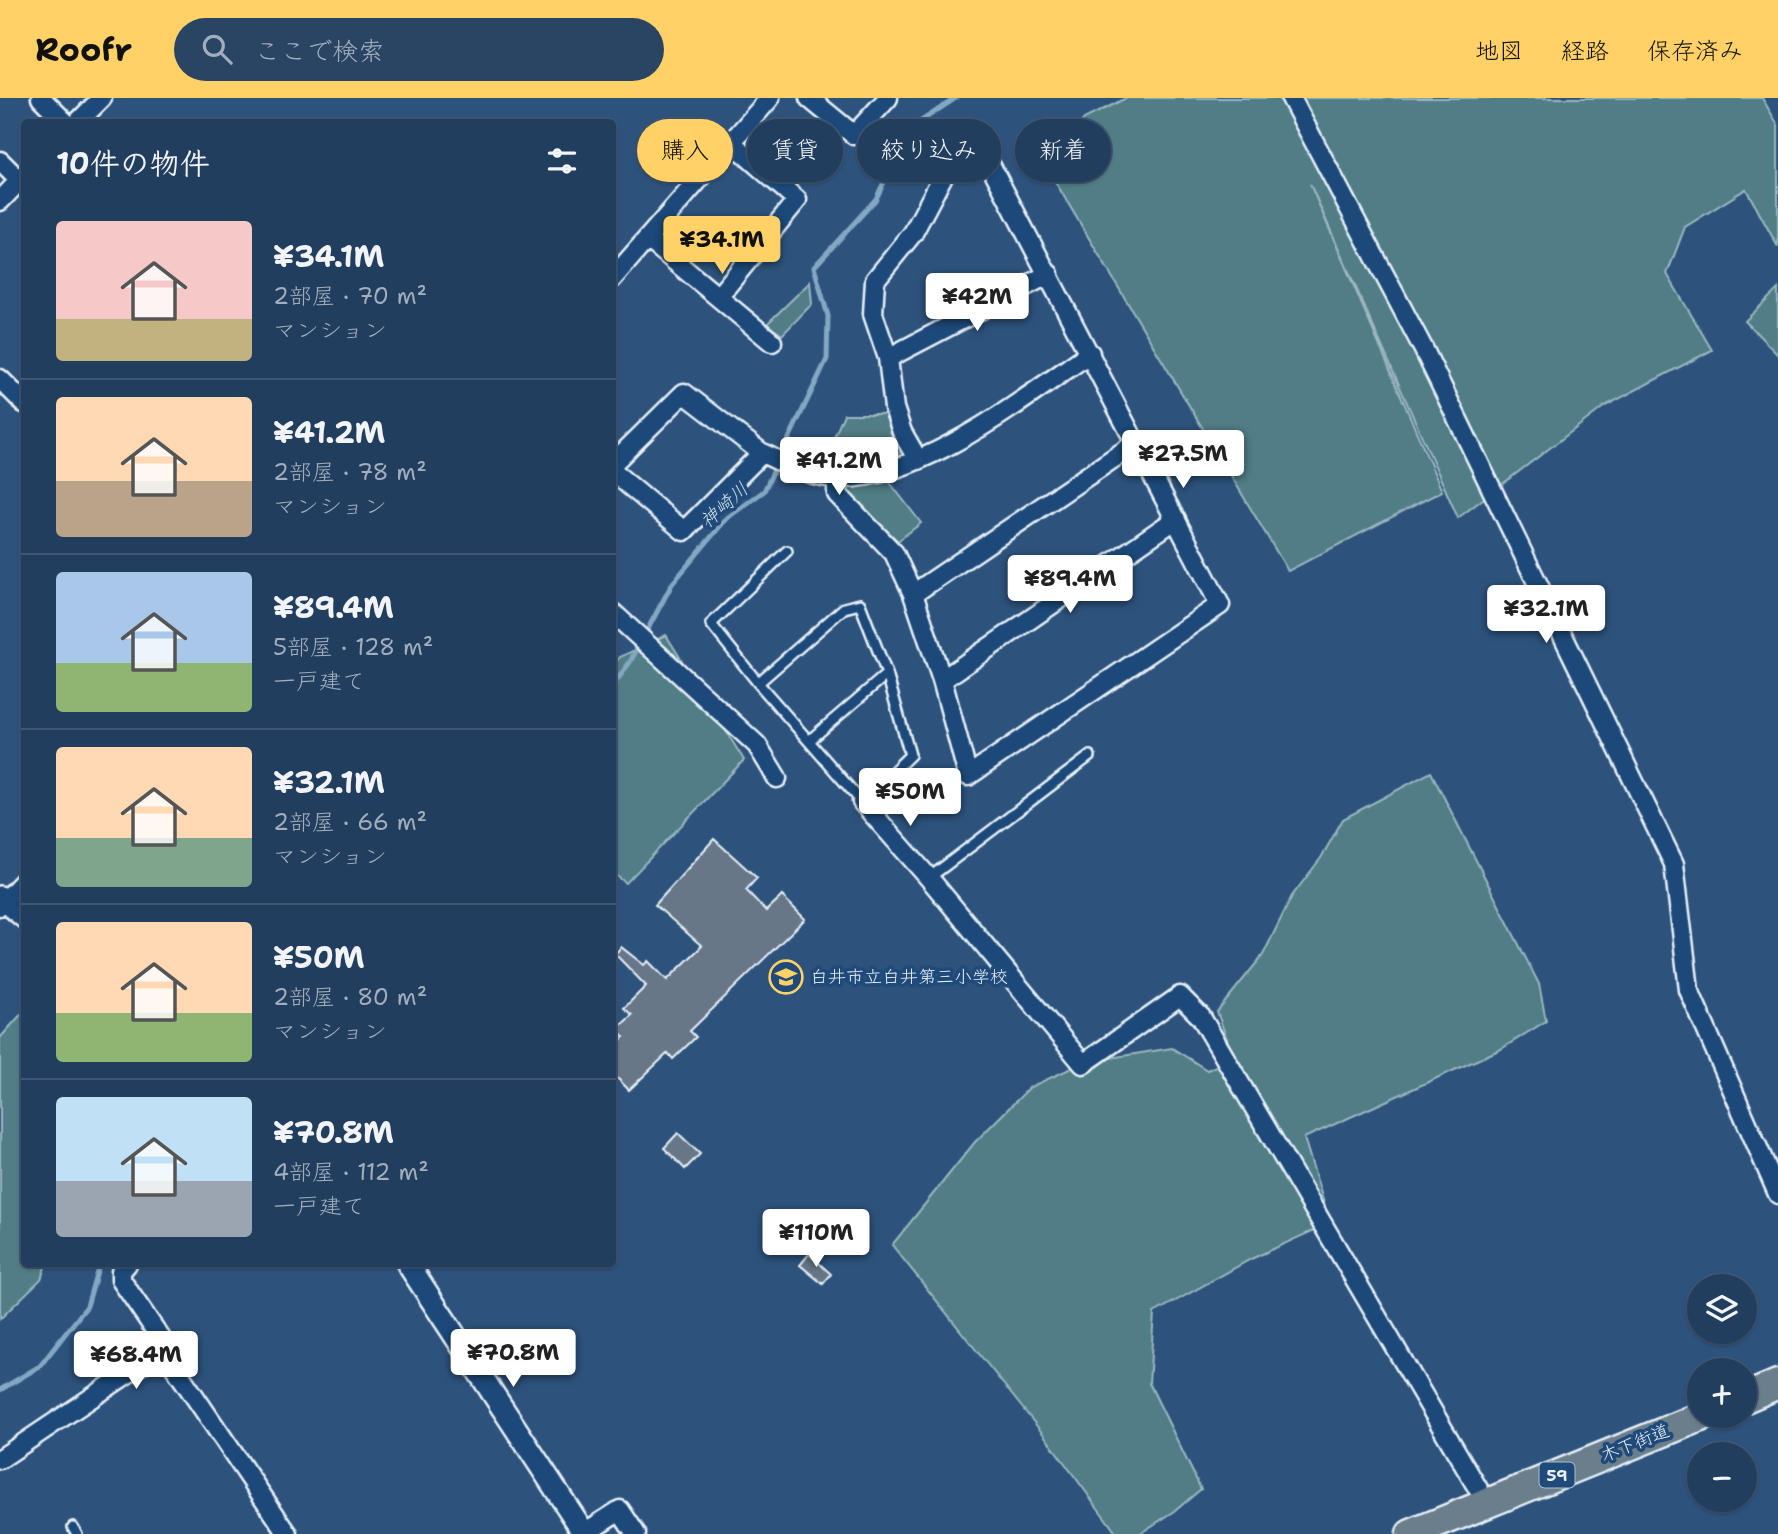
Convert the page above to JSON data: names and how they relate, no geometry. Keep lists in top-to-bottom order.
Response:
{
  "streets": {
    "main road": ["木下街道", "59"]
  },
  "water": ["神崎川"],
  "places": {
    "school or university": ["白井市立白井第三小学校"]
  },
  "page": {
    "header": "Roofr",
    "search": "ここで検索",
    "nav": ["地図", "経路", "保存済み"],
    "chip": [
      "購入",
      "賃貸",
      "絞り込み",
      "新着"
    ],
    "heading": "10件の物件",
    "list": [
      {
        "name": "¥34.1M",
        "note": "2部屋 · 70 m² · マンション"
      },
      {
        "name": "¥41.2M",
        "note": "2部屋 · 78 m² · マンション"
      },
      {
        "name": "¥89.4M",
        "note": "5部屋 · 128 m² · 一戸建て"
      },
      {
        "name": "¥32.1M",
        "note": "2部屋 · 66 m² · マンション"
      },
      {
        "name": "¥50M",
        "note": "2部屋 · 80 m² · マンション"
      },
      {
        "name": "¥70.8M",
        "note": "4部屋 · 112 m² · 一戸建て"
      }
    ],
    "price": [
      "¥34.1M",
      "¥42M",
      "¥27.5M",
      "¥41.2M",
      "¥89.4M",
      "¥32.1M",
      "¥50M",
      "¥110M",
      "¥70.8M",
      "¥68.4M"
    ],
    "map_buttons": ["+", "−"]
  }
}
